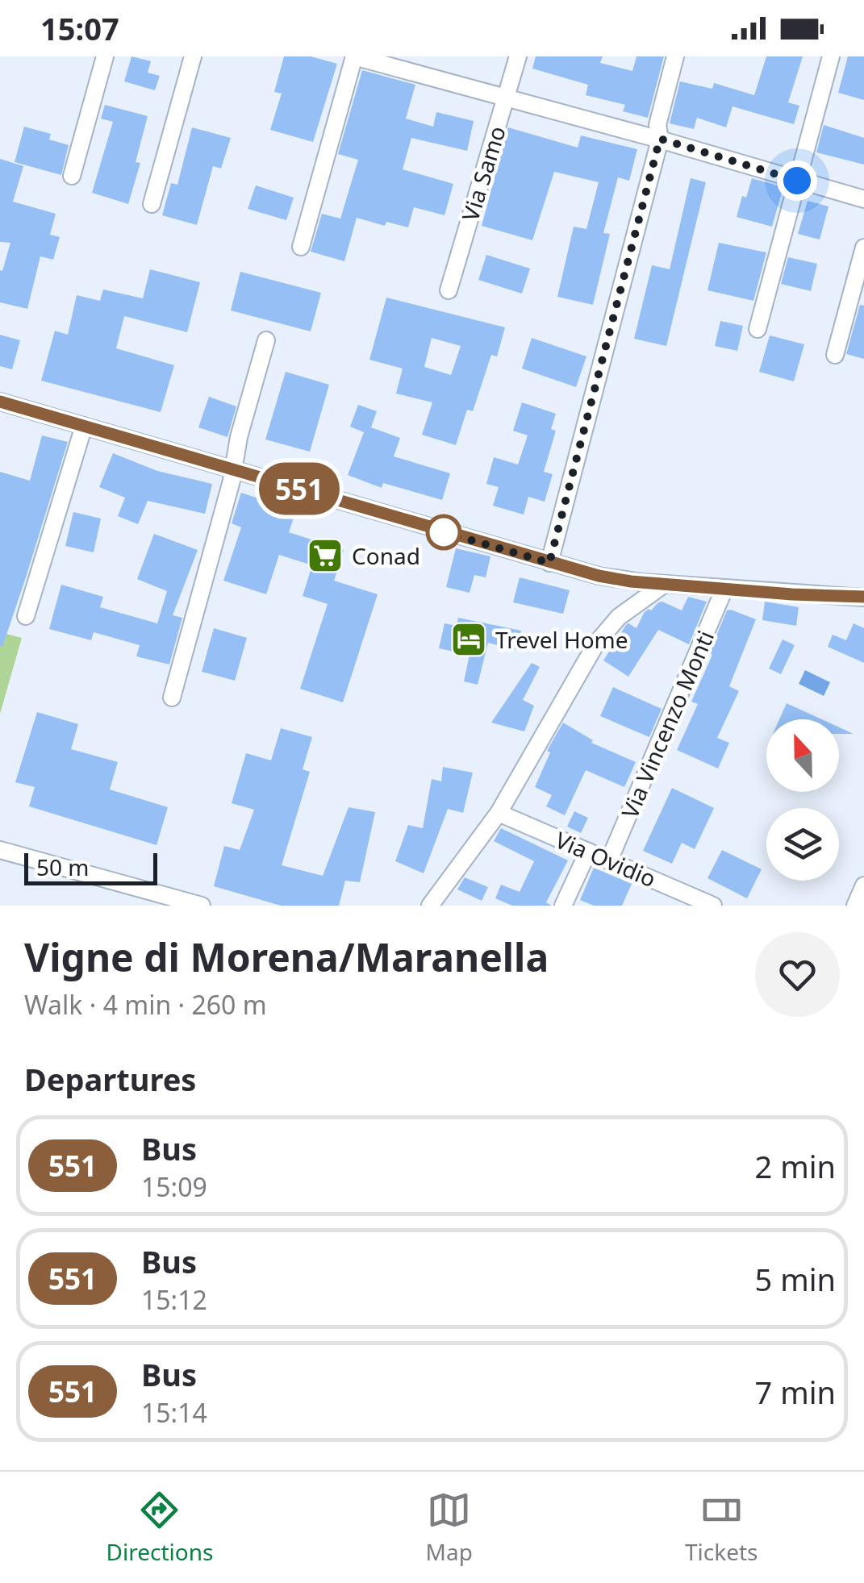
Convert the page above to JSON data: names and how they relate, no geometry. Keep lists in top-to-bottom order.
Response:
{
  "streets": {
    "street": ["Via Samo", "Via Vincenzo Monti", "Via Ovidio"]
  },
  "crossings": [
    ["Via Vincenzo Monti", "Via Ovidio"]
  ],
  "places": {
    "supermarket": ["Conad"],
    "hotel": ["Trevel Home"]
  },
  "lines": ["bus line 551"],
  "scale_bar": "50 m",
  "north": "top",
  "page": {
    "status": "15:07",
    "on_map": "551",
    "scale": "50 m",
    "heading": [
      ["Vigne di Morena/Maranella", "Walk · 4 min · 260 m"],
      "Departures"
    ],
    "list": [
      {
        "mark": "551",
        "name": "Bus",
        "note": "15:09",
        "value": "2 min"
      },
      {
        "mark": "551",
        "name": "Bus",
        "note": "15:12",
        "value": "5 min"
      },
      {
        "mark": "551",
        "name": "Bus",
        "note": "15:14",
        "value": "7 min"
      }
    ],
    "tabs": ["Directions", "Map", "Tickets"]
  }
}
